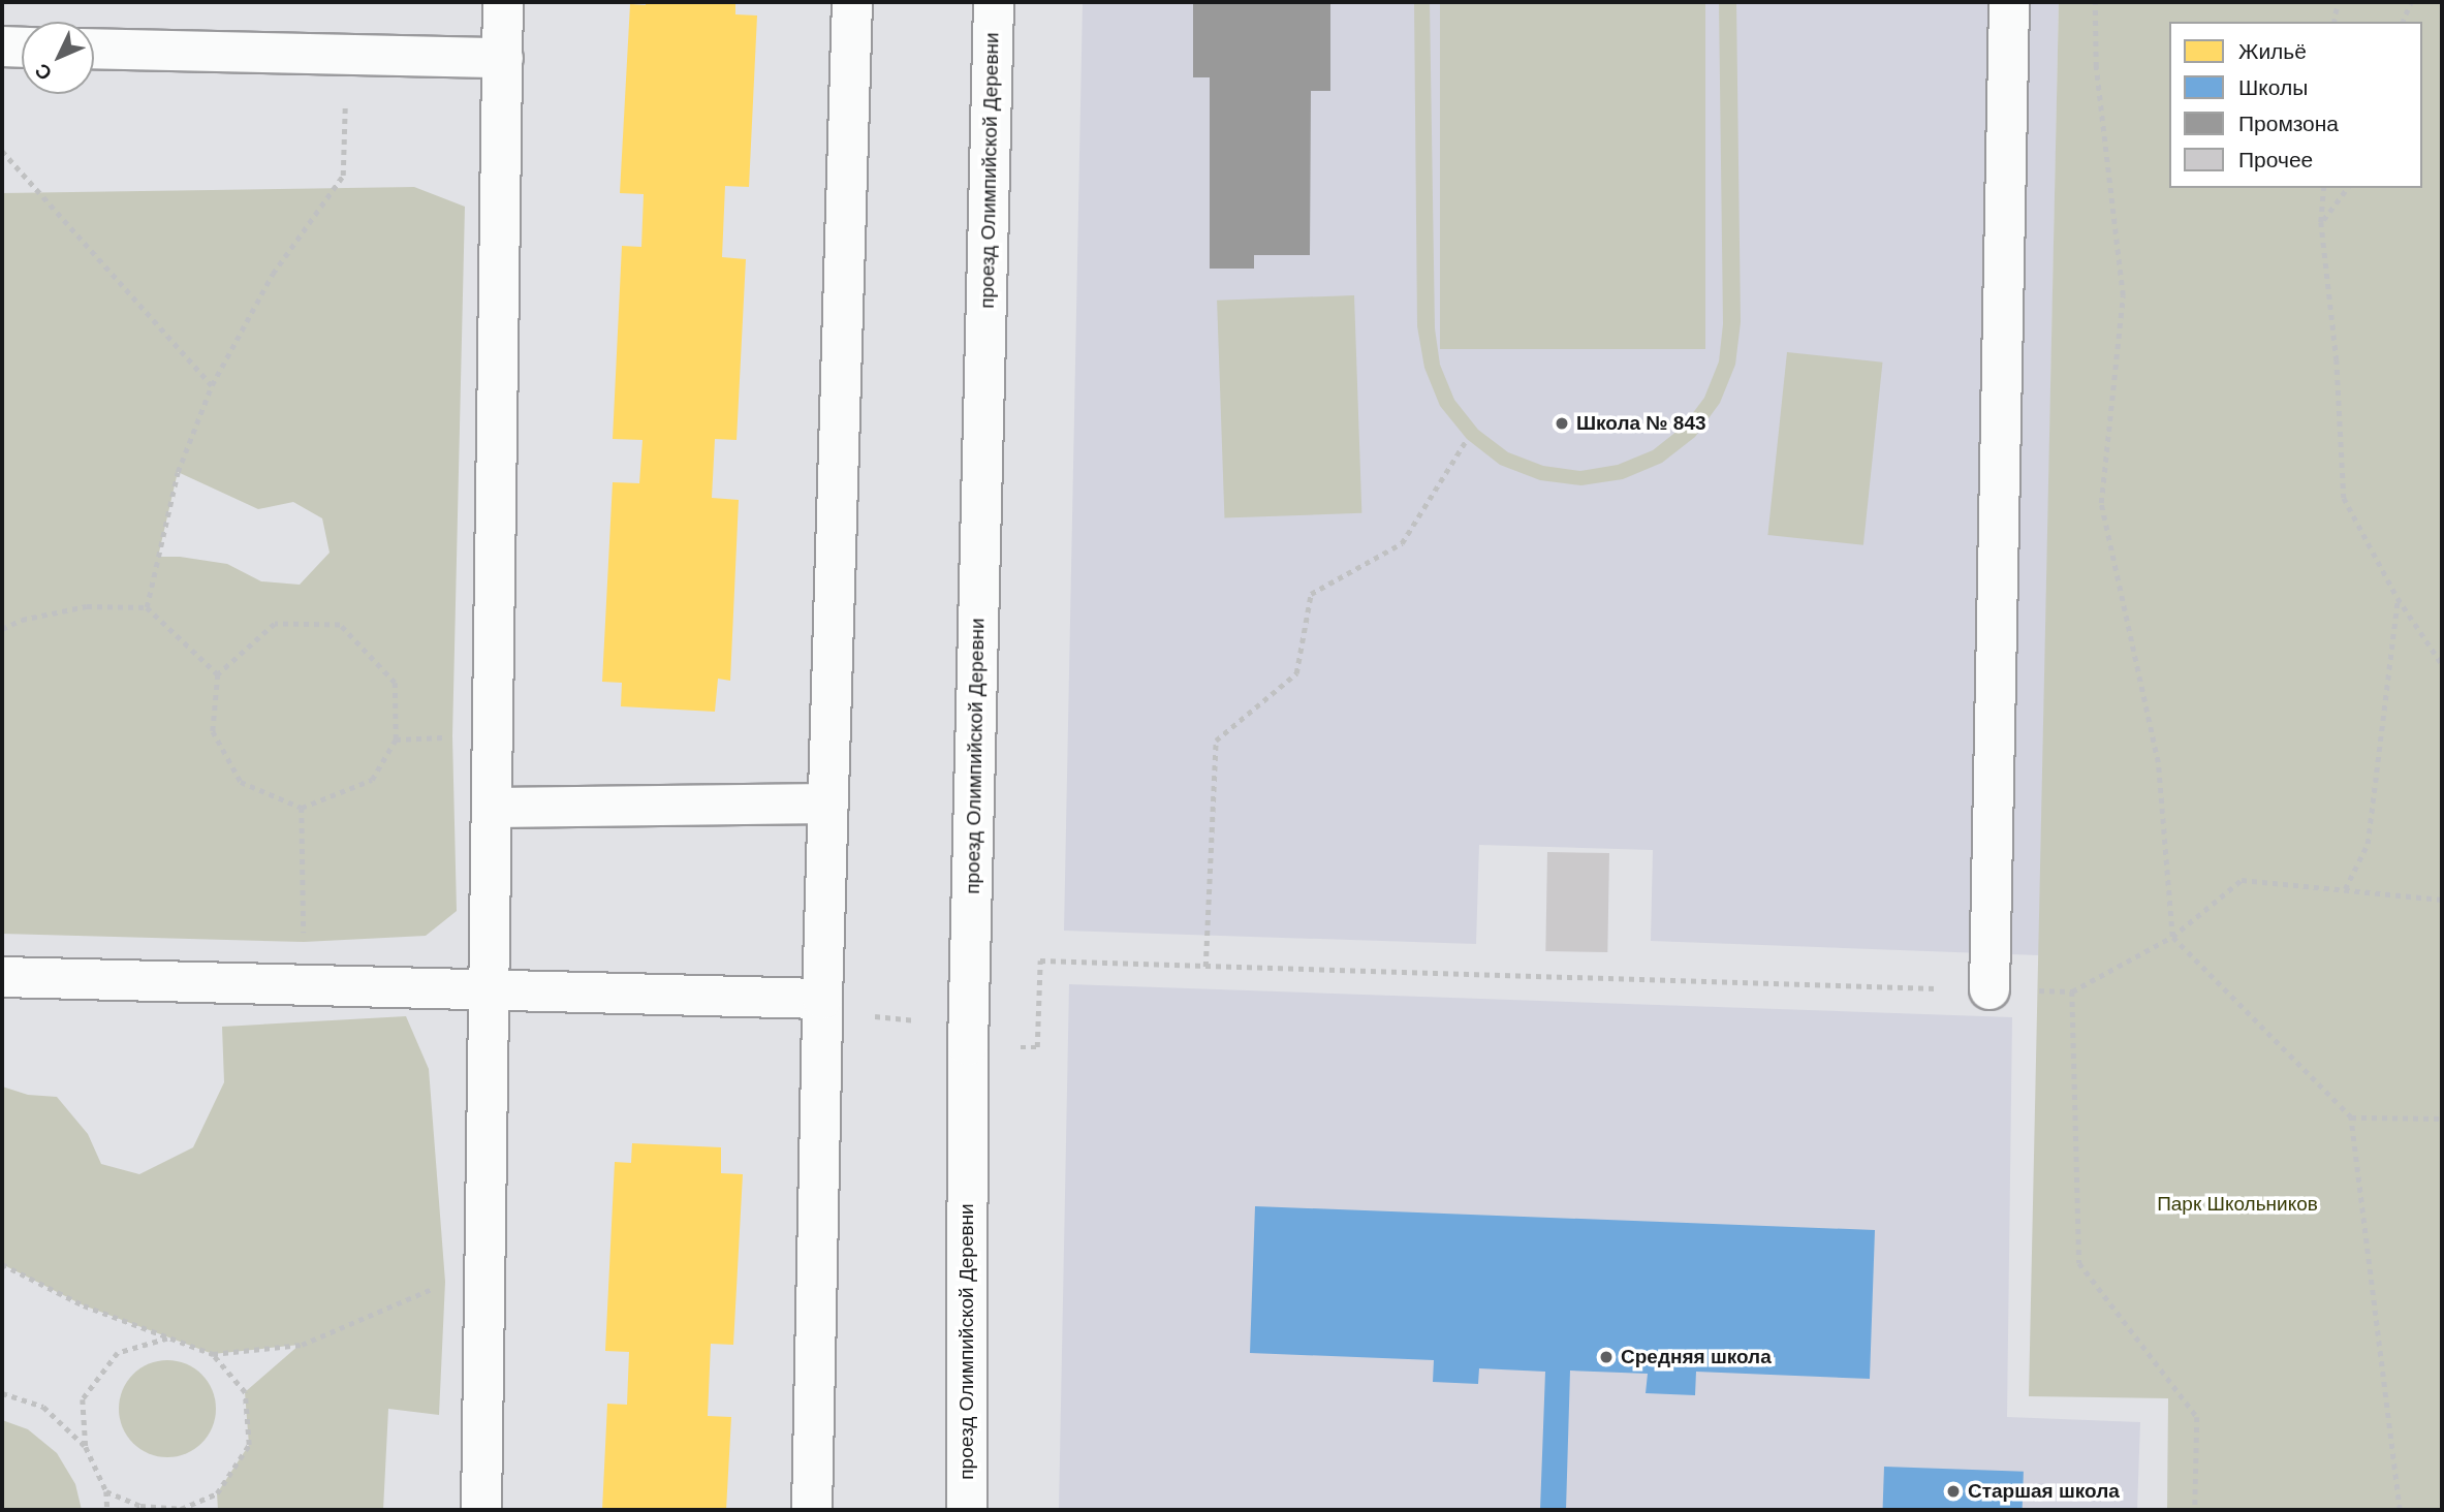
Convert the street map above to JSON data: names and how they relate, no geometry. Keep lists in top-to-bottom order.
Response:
{
  "streets": {
    "street": ["проезд Олимпийской Деревни"]
  },
  "parks": ["Парк Школьников"],
  "places": ["Школа № 843", "Средняя школа", "Старшая школа"],
  "legend": [
    "Жильё",
    "Школы",
    "Промзона",
    "Прочее"
  ],
  "north": "bottom left"
}
